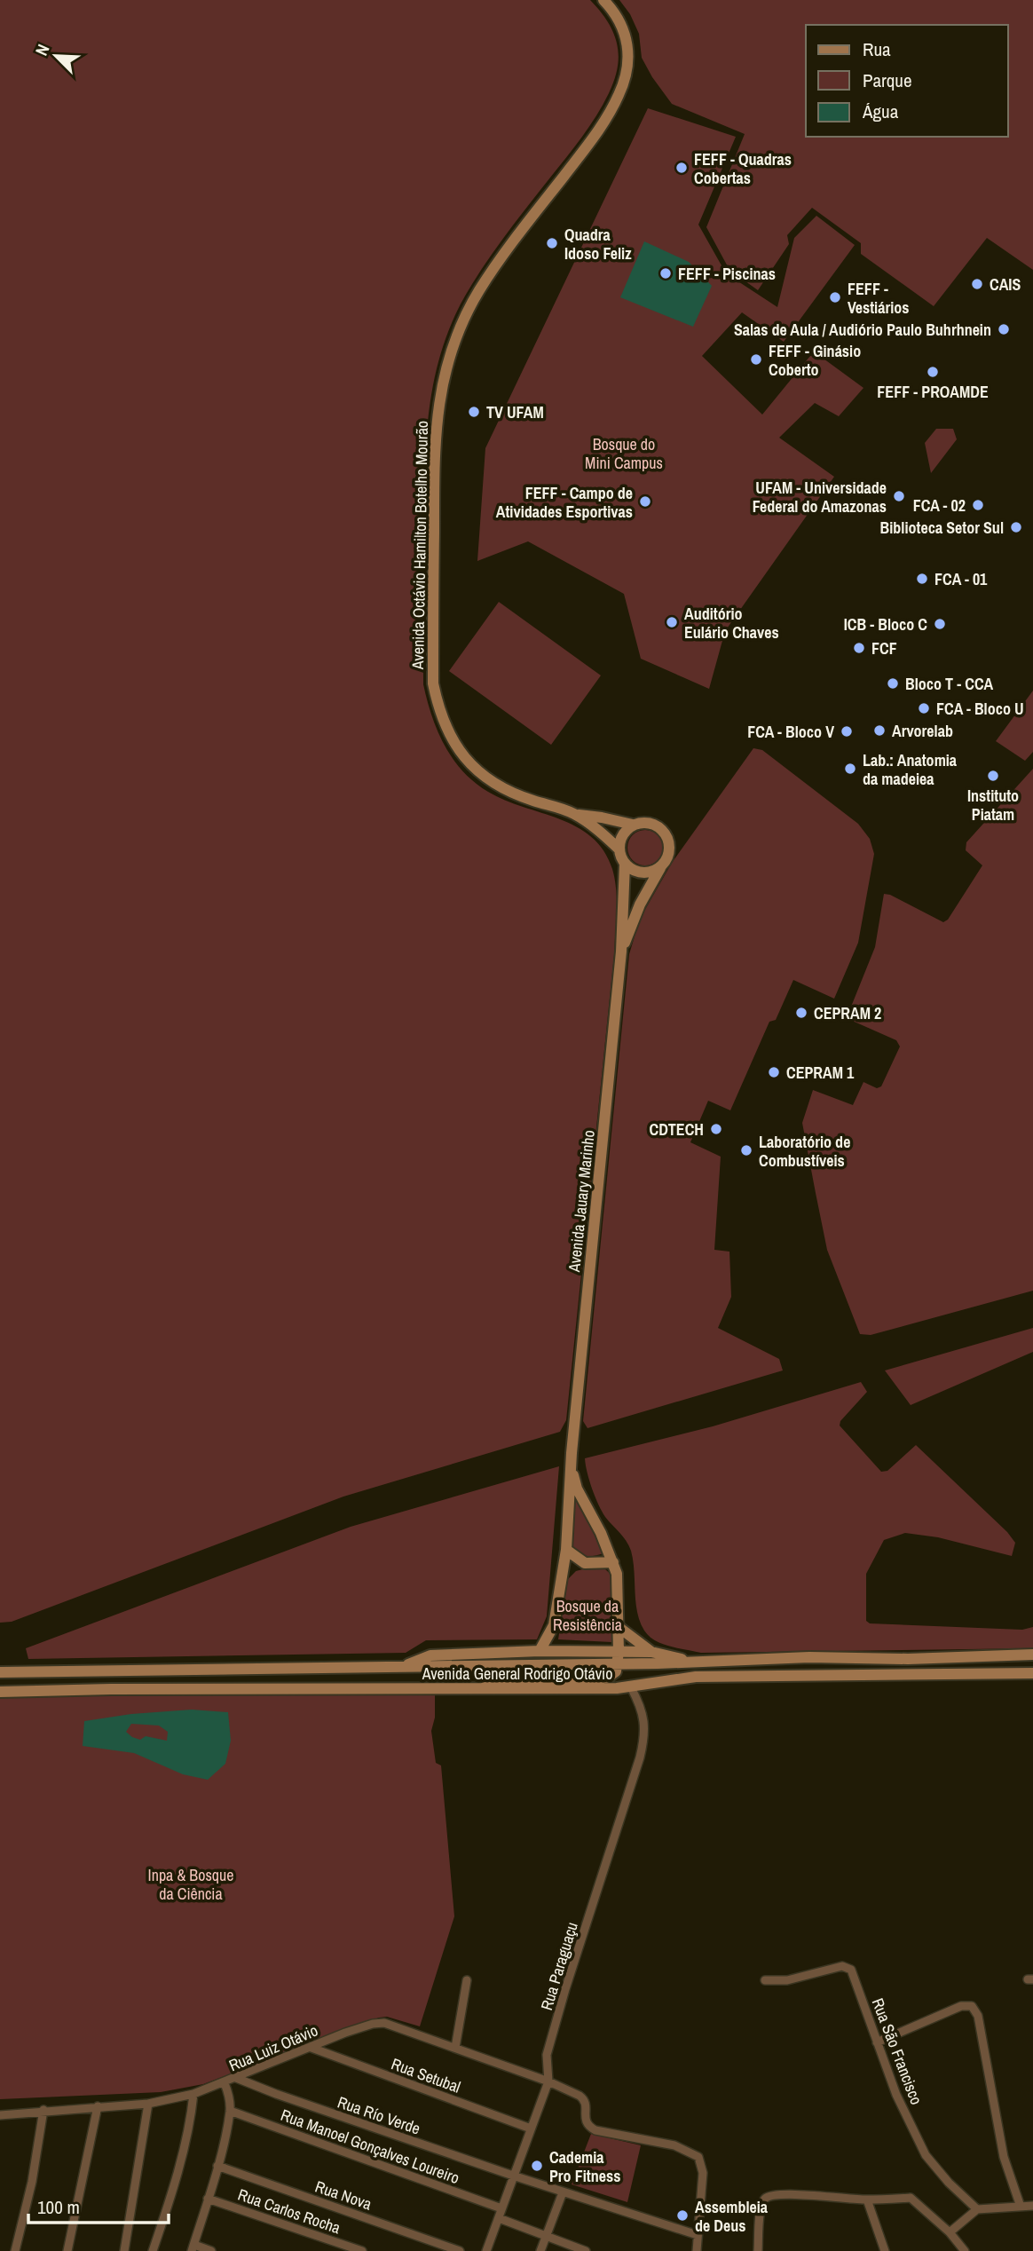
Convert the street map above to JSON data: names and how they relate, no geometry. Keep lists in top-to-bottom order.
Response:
{
  "streets": {
    "street": [
      "Avenida Octávio Hamilton Botelho Mourão",
      "Avenida Jauary Marinho",
      "Avenida General Rodrigo Otávio",
      "Rua Paraguaçu",
      "Rua Luiz Otávio",
      "Rua São Francisco",
      "Rua Setubal",
      "Rua Río Verde",
      "Rua Manoel Gonçalves Loureiro",
      "Rua Nova",
      "Rua Carlos Rocha"
    ]
  },
  "crossings": [
    ["Avenida Octávio Hamilton Botelho Mourão", "Avenida Jauary Marinho"],
    ["Avenida Jauary Marinho", "Avenida General Rodrigo Otávio"],
    ["Avenida General Rodrigo Otávio", "Rua Paraguaçu"],
    ["Rua Paraguaçu", "Rua Luiz Otávio"],
    ["Rua Paraguaçu", "Rua Setubal"],
    ["Rua Paraguaçu", "Rua Río Verde"],
    ["Rua Paraguaçu", "Rua Manoel Gonçalves Loureiro"],
    ["Rua Luiz Otávio", "Rua Setubal"],
    ["Rua Luiz Otávio", "Rua Río Verde"]
  ],
  "parks": ["Bosque do Mini Campus", "Bosque da Resistência", "Inpa & Bosque da Ciência"],
  "places": [
    "FEFF - Quadras Cobertas",
    "Quadra Idoso Feliz",
    "FEFF - Piscinas",
    "CAIS",
    "FEFF - Vestiários",
    "Salas de Aula / Audiório Paulo Buhrhnein",
    "FEFF - Ginásio Coberto",
    "FEFF - PROAMDE",
    "TV UFAM",
    "UFAM - Universidade Federal do Amazonas",
    "FEFF - Campo de Atividades Esportivas",
    "FCA - 02",
    "Biblioteca Setor Sul",
    "FCA - 01",
    "Auditório Eulário Chaves",
    "ICB - Bloco C",
    "FCF",
    "Bloco T - CCA",
    "FCA - Bloco U",
    "Arvorelab",
    "FCA - Bloco V",
    "Lab.: Anatomia da madeiea",
    "Instituto Piatam",
    "CEPRAM 2",
    "CEPRAM 1",
    "CDTECH",
    "Laboratório de Combustíveis",
    "Cademia Pro Fitness",
    "Assembleia de Deus"
  ],
  "legend": ["Rua", "Parque", "Água"],
  "scale_bar": "100 m",
  "north": "top left"
}
